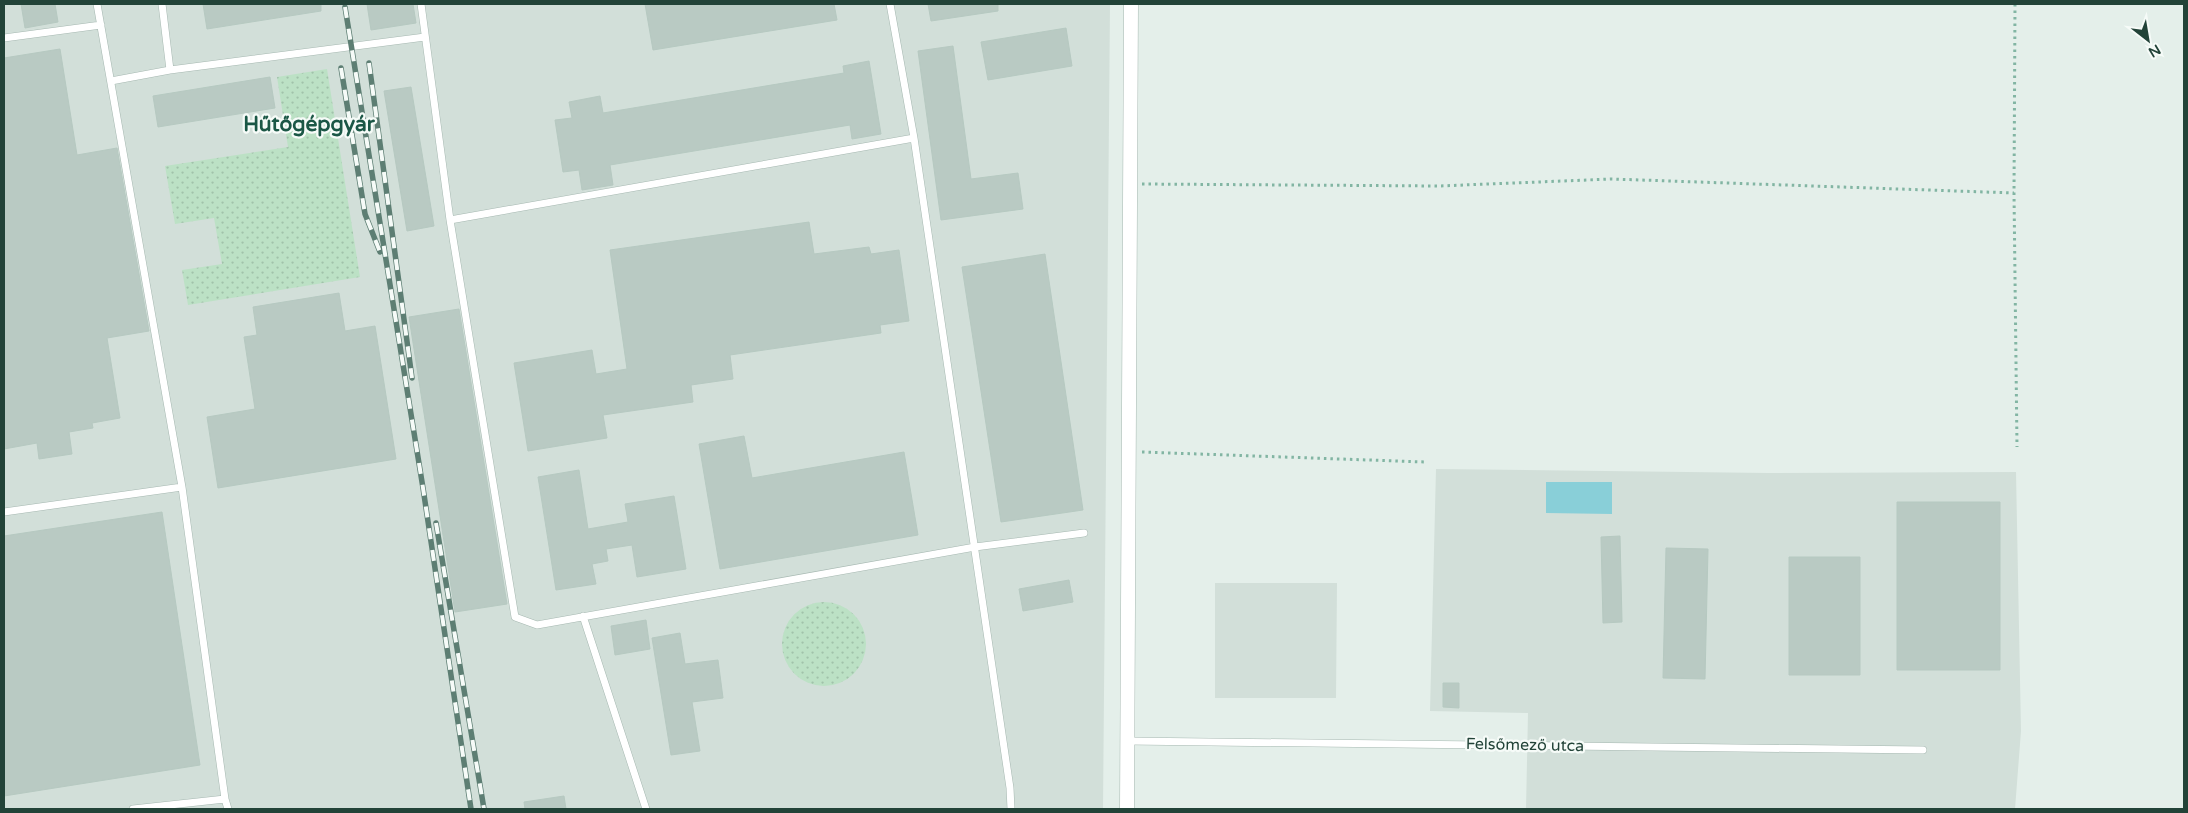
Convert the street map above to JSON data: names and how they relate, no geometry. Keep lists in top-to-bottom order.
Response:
{
  "streets": {
    "lane": ["Felsőmező utca"]
  },
  "districts": ["Hűtőgépgyár"],
  "north": "bottom right"
}
